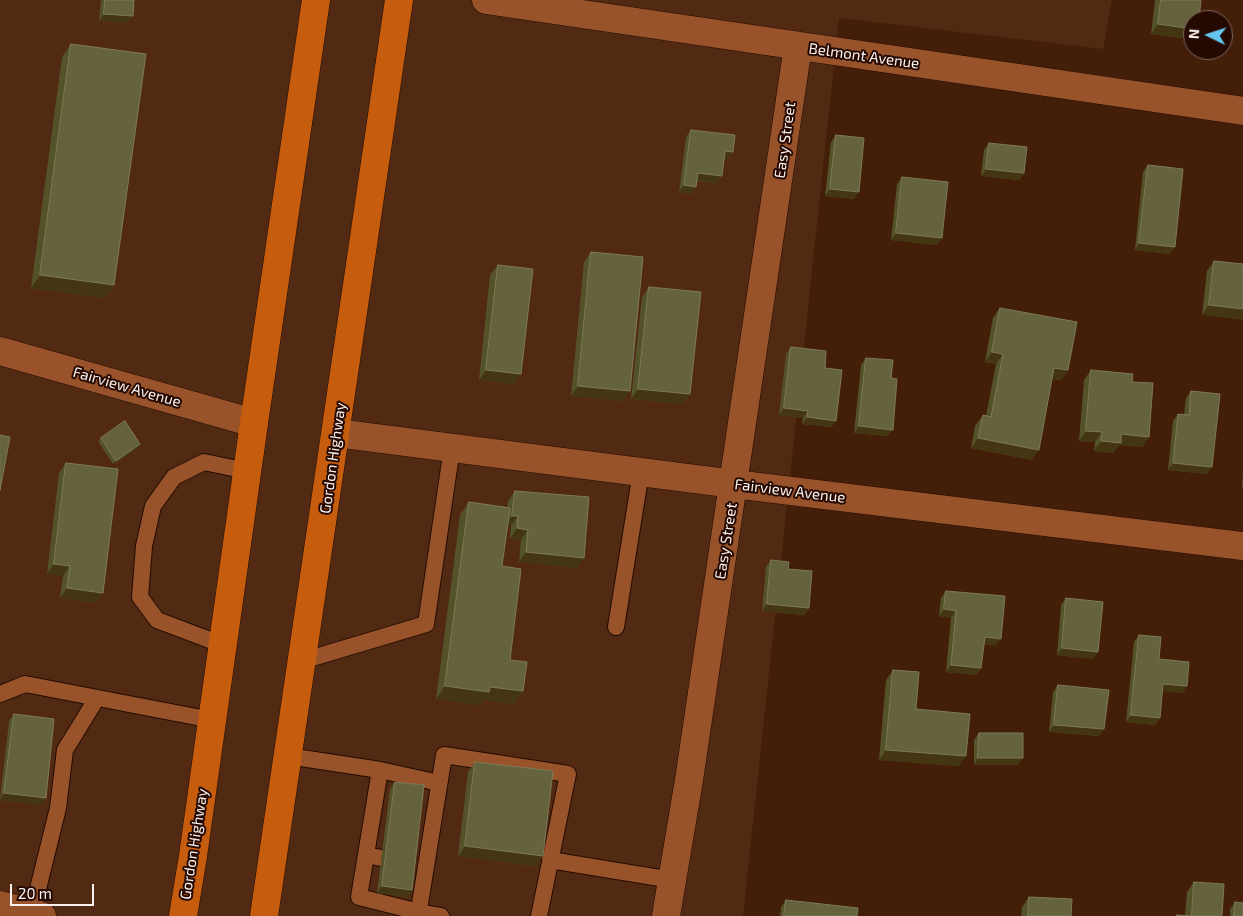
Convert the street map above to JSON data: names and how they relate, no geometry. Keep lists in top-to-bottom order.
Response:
{
  "streets": {
    "highway": ["Gordon Highway"],
    "street": ["Belmont Avenue", "Easy Street", "Fairview Avenue"]
  },
  "crossings": [
    ["Belmont Avenue", "Easy Street"],
    ["Easy Street", "Fairview Avenue"],
    ["Fairview Avenue", "Gordon Highway"]
  ],
  "scale_bar": "20 m",
  "north": "left"
}
